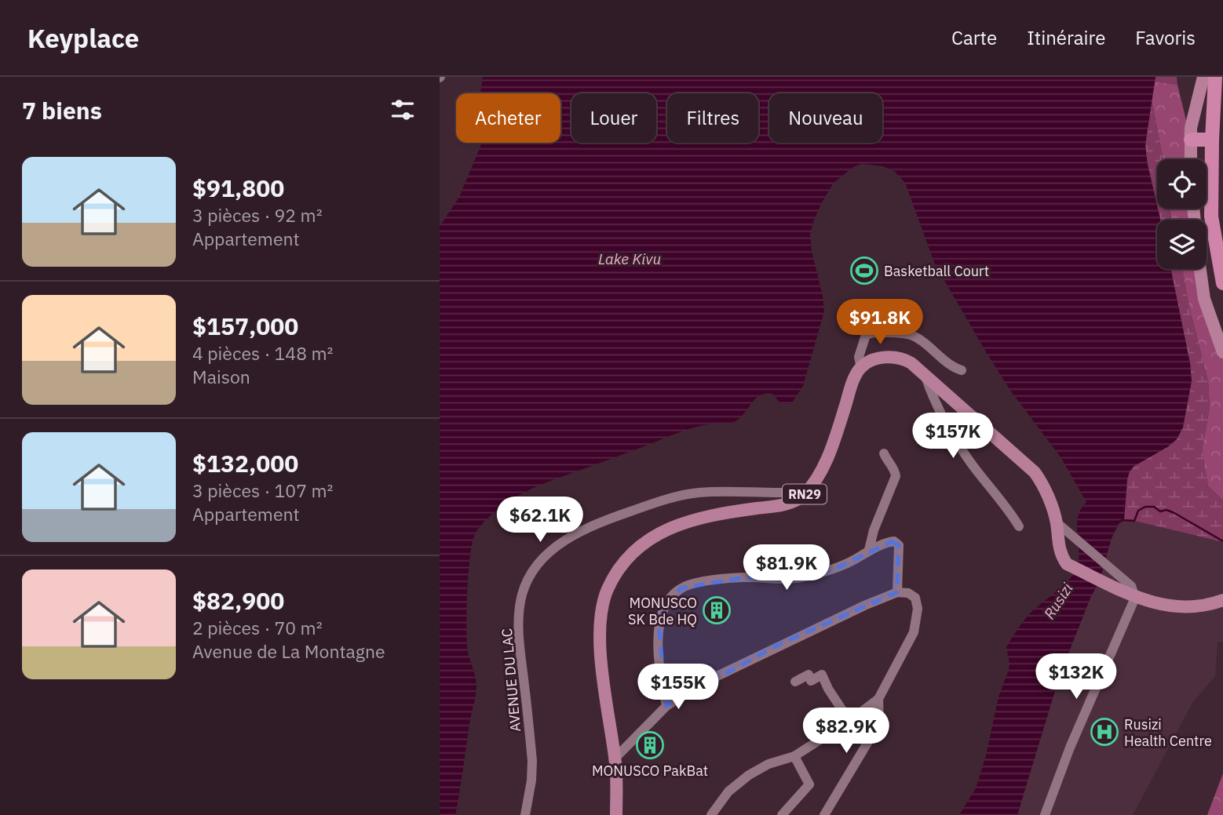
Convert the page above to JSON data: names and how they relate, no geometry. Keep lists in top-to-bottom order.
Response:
{
  "streets": {
    "main road": ["RN29"],
    "street": ["AVENUE DU LAC"]
  },
  "crossings": [
    ["RN29", "AVENUE DU LAC"]
  ],
  "water": ["Lake Kivu", "Rusizi"],
  "places": {
    "sports": ["Basketball Court"],
    "building": ["MONUSCO SK Bde HQ", "MONUSCO PakBat"],
    "hospital": ["Rusizi Health Centre"]
  },
  "page": {
    "header": "Keyplace",
    "nav": ["Carte", "Itinéraire", "Favoris"],
    "heading": "7 biens",
    "chip": [
      "Acheter",
      "Louer",
      "Filtres",
      "Nouveau"
    ],
    "list": [
      {
        "name": "$91,800",
        "note": "3 pièces · 92 m² · Appartement"
      },
      {
        "name": "$157,000",
        "note": "4 pièces · 148 m² · Maison"
      },
      {
        "name": "$132,000",
        "note": "3 pièces · 107 m² · Appartement"
      },
      {
        "name": "$82,900",
        "note": "2 pièces · 70 m² · Avenue de La Montagne"
      }
    ],
    "price": [
      "$91.8K",
      "$157K",
      "$62.1K",
      "$81.9K",
      "$132K",
      "$155K",
      "$82.9K"
    ]
  }
}
